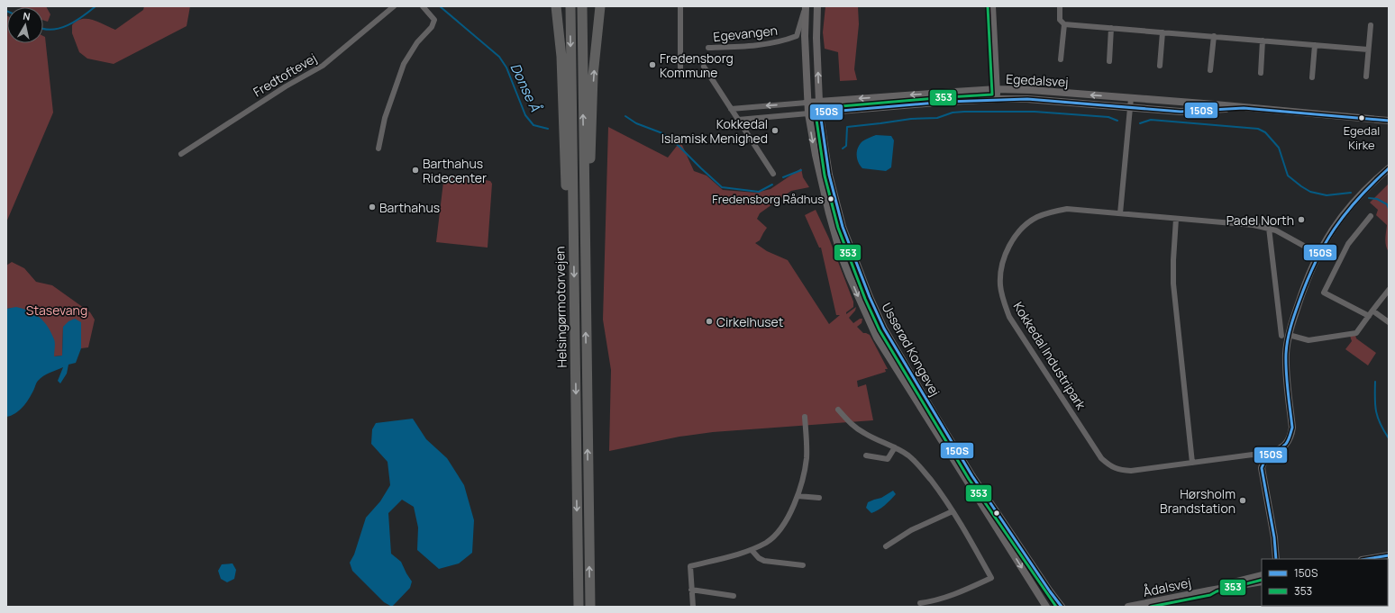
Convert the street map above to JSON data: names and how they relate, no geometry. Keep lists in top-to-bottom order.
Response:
{
  "streets": {
    "highway": ["Helsingørmotorvejen"],
    "street": [
      "Egevangen",
      "Fredtoftevej",
      "Egedalsvej",
      "Usserød Kongevej",
      "Kokkedal Industripark",
      "Ådalsvej"
    ]
  },
  "crossings": [
    ["Egevangen", "Usserød Kongevej"],
    ["Egedalsvej", "Usserød Kongevej"]
  ],
  "water": ["Donse Å"],
  "parks": ["Stasevang"],
  "places": [
    "Fredensborg Kommune",
    "Egedal Kirke",
    "Kokkedal Islamisk Menighed",
    "Barthahus Ridecenter",
    "Fredensborg Rådhus",
    "Barthahus",
    "Padel North",
    "Cirkelhuset",
    "Hørsholm Brandstation"
  ],
  "lines": ["transit line 353", "transit line 150S"],
  "legend": ["150S", "353"],
  "north": "top"
}
